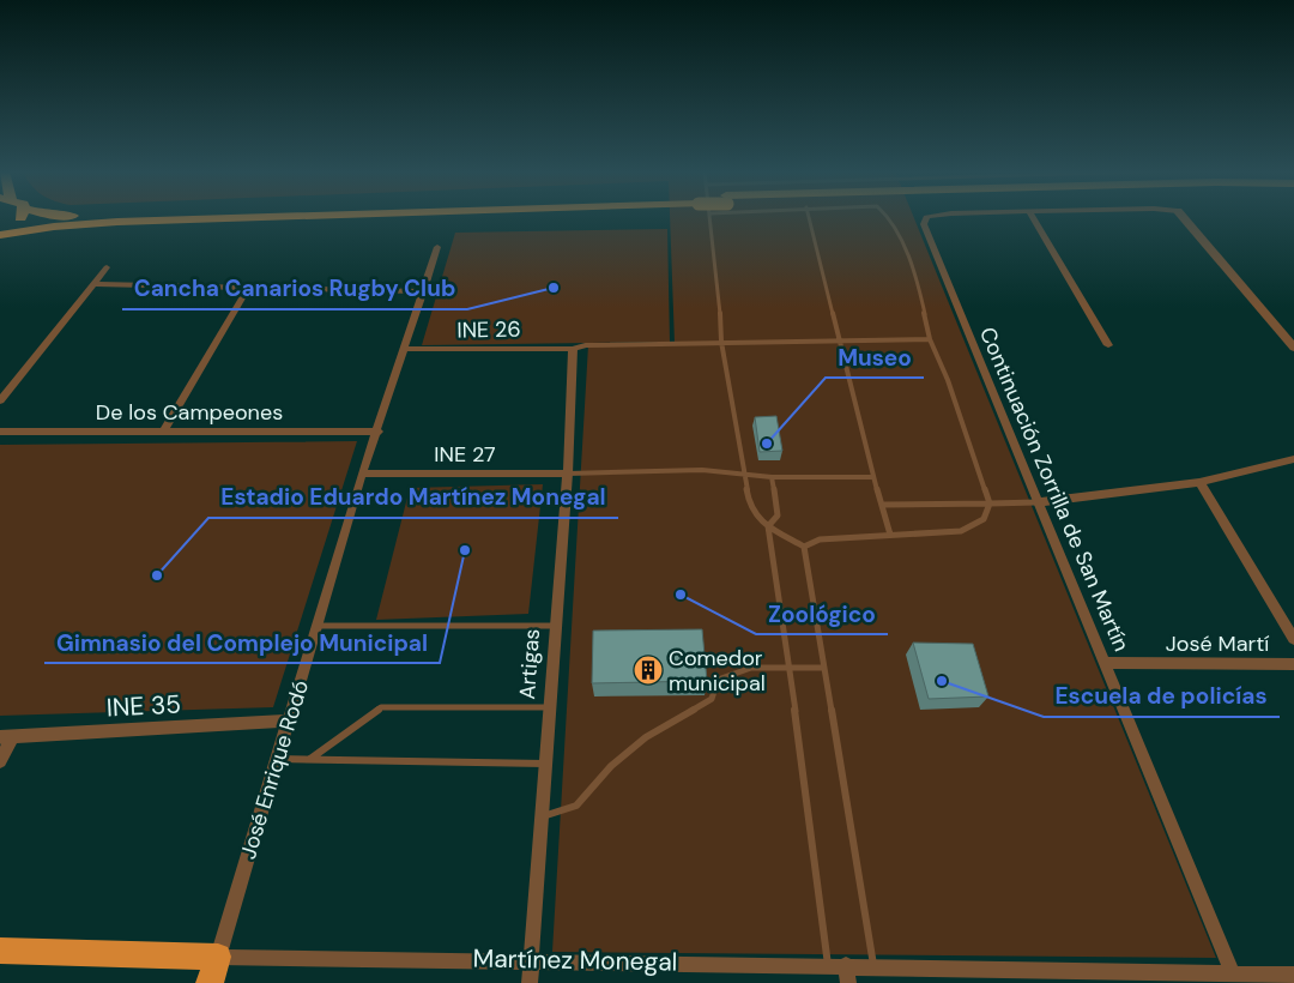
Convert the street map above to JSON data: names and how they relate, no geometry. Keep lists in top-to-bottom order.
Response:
{
  "streets": {
    "highway": ["José Enrique Rodó", "Martínez Monegal"],
    "street": [
      "INE 26",
      "De los Campeones",
      "INE 27",
      "Continuación Zorrilla de San Martín",
      "José Martí",
      "Artigas",
      "INE 35"
    ]
  },
  "crossings": [
    ["INE 26", "Artigas"],
    ["INE 26", "José Enrique Rodó"],
    ["De los Campeones", "José Enrique Rodó"],
    ["INE 27", "Artigas"],
    ["INE 27", "José Enrique Rodó"],
    ["Continuación Zorrilla de San Martín", "José Martí"],
    ["Continuación Zorrilla de San Martín", "Martínez Monegal"],
    ["Artigas", "Martínez Monegal"],
    ["INE 35", "José Enrique Rodó"],
    ["José Enrique Rodó", "Martínez Monegal"]
  ],
  "places": {
    "other": [
      "Cancha Canarios Rugby Club",
      "Museo",
      "Gimnasio del Complejo Municipal",
      "Estadio Eduardo Martínez Monegal",
      "Zoológico",
      "Escuela de policías"
    ],
    "building": ["Comedor municipal"]
  }
}
